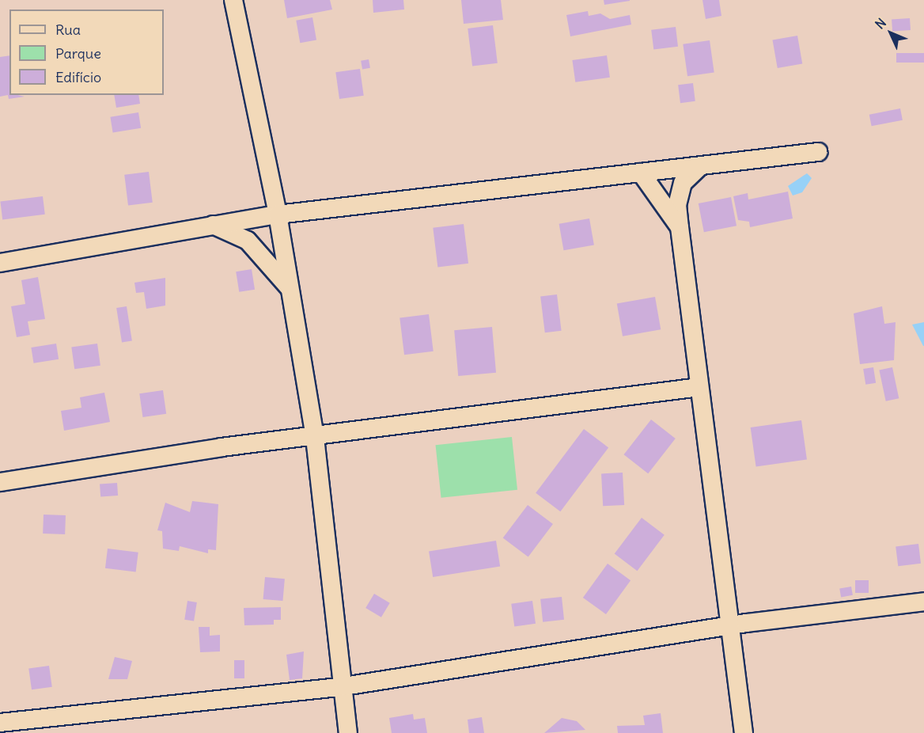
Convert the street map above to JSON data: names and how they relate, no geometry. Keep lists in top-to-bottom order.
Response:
{
  "legend": ["Rua", "Parque", "Edifício"],
  "north": "top left"
}
